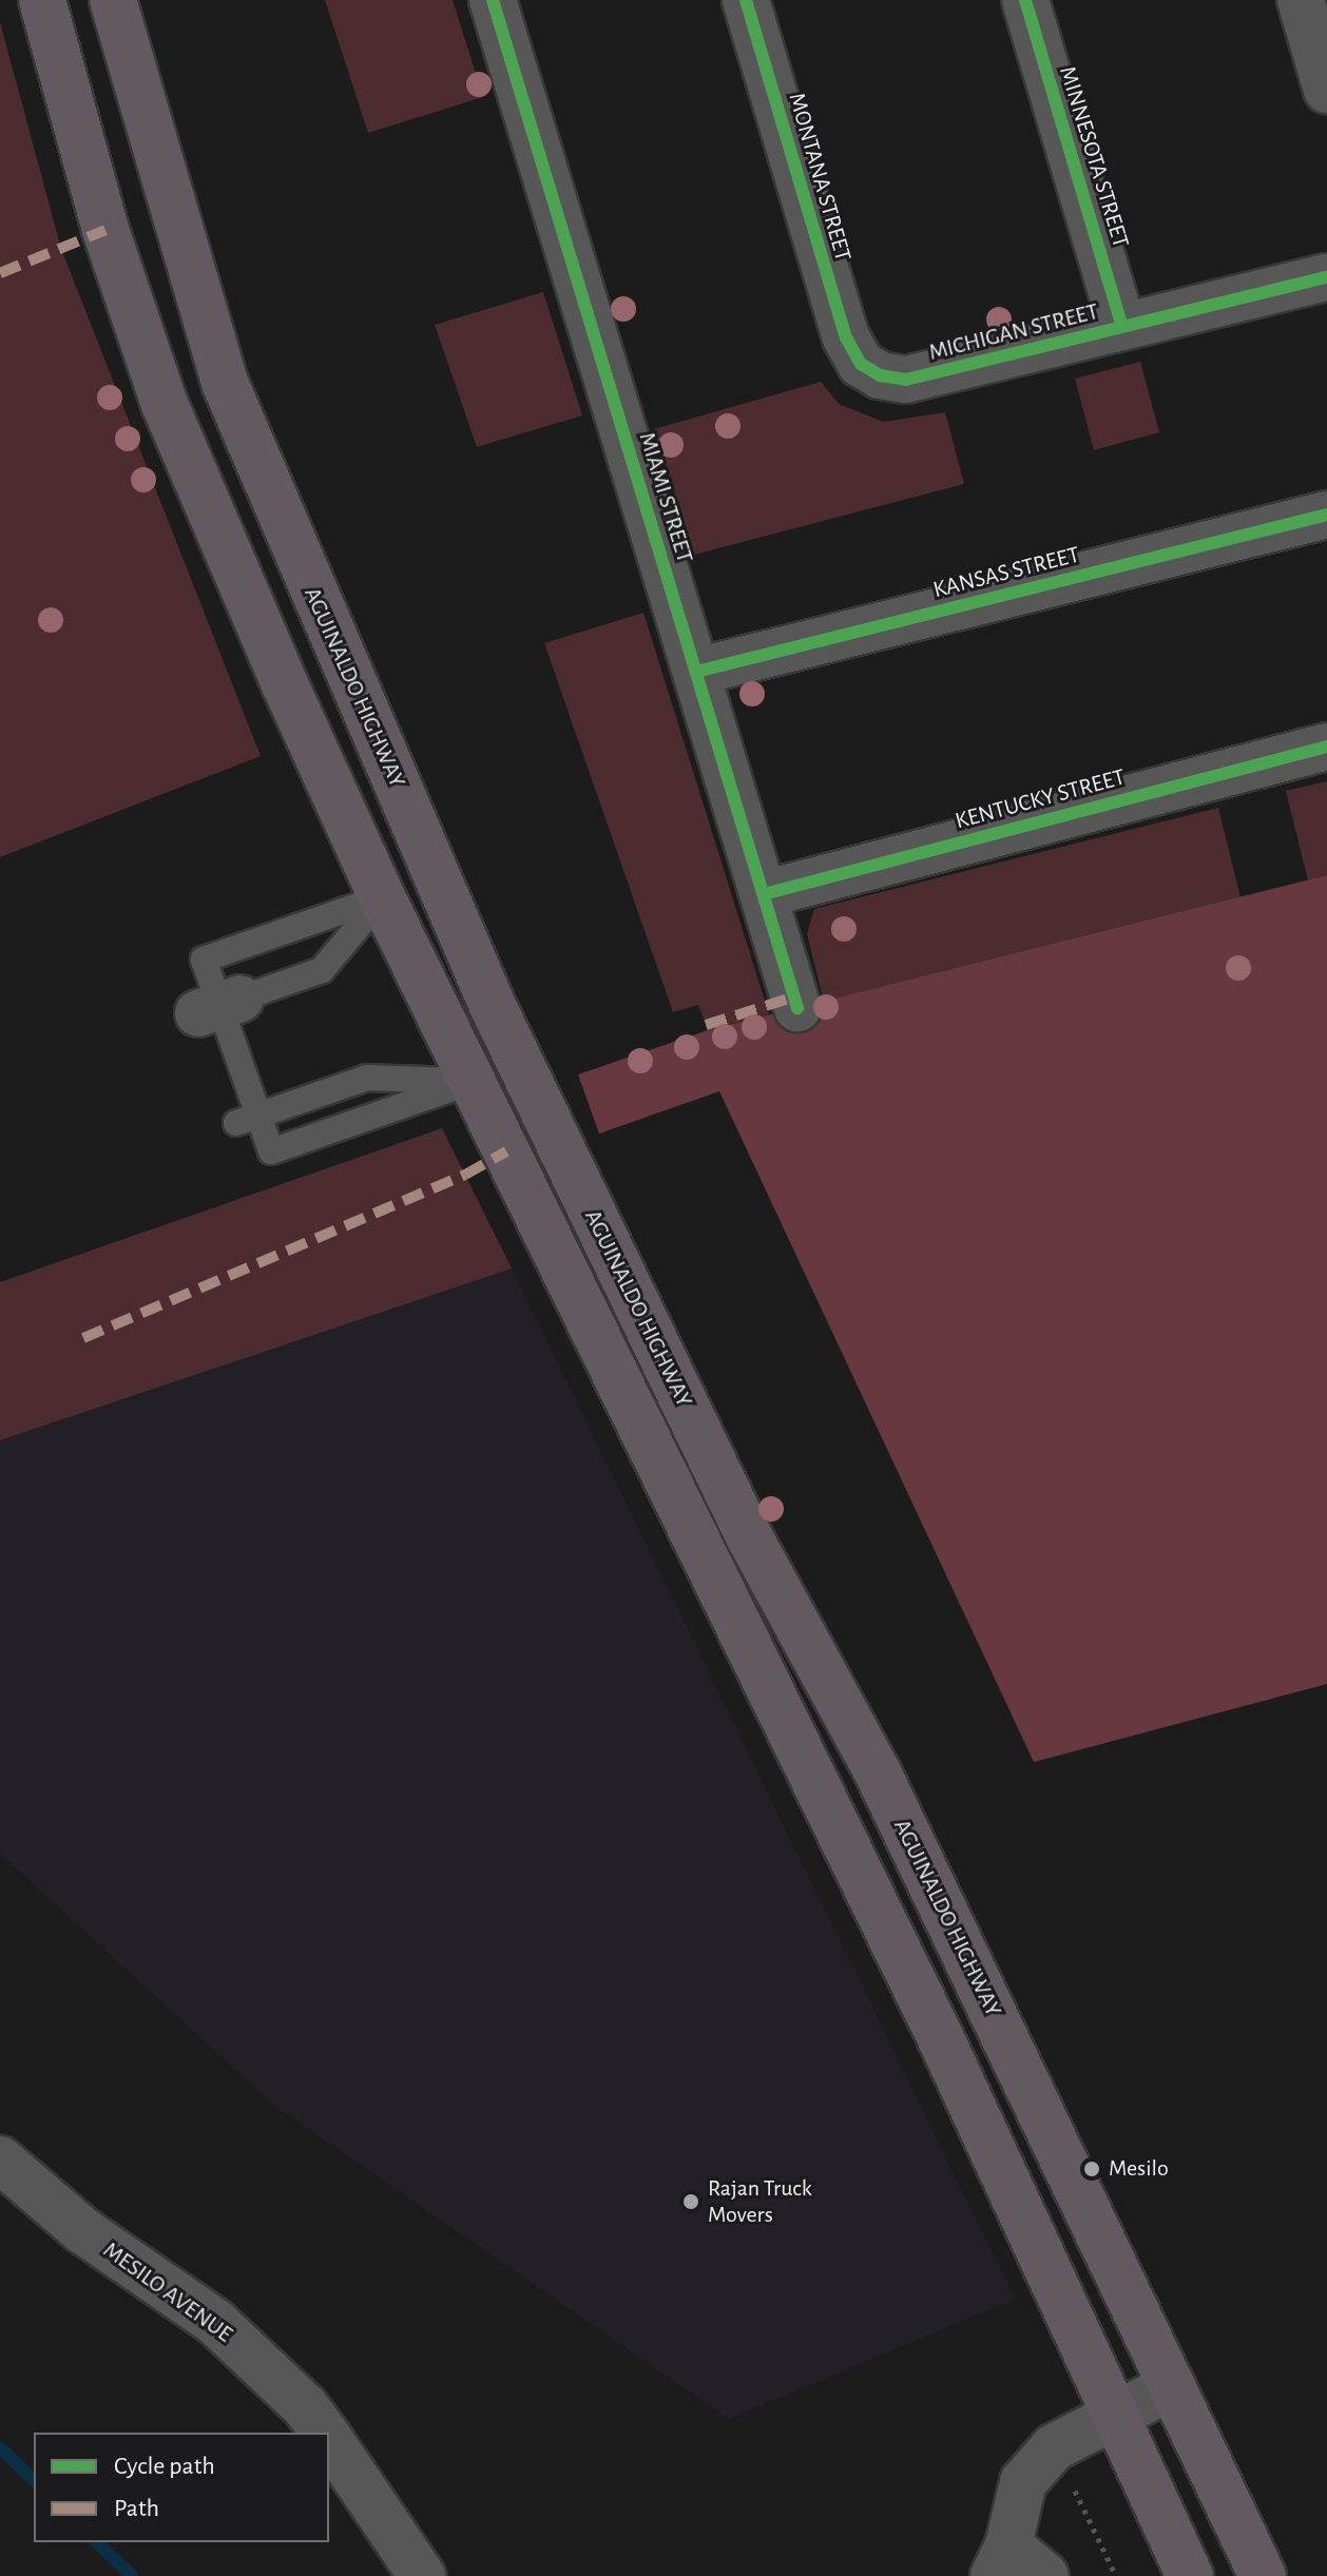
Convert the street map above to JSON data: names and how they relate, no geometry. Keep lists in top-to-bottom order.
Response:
{
  "streets": {
    "main road": ["AGUINALDO HIGHWAY"],
    "street": [
      "MINNESOTA STREET",
      "MONTANA STREET",
      "MICHIGAN STREET",
      "MIAMI STREET",
      "KANSAS STREET",
      "KENTUCKY STREET",
      "MESILO AVENUE"
    ]
  },
  "crossings": [
    ["MINNESOTA STREET", "MICHIGAN STREET"],
    ["MONTANA STREET", "MICHIGAN STREET"],
    ["MIAMI STREET", "KANSAS STREET"],
    ["MIAMI STREET", "KENTUCKY STREET"]
  ],
  "places": ["Mesilo", "Rajan Truck Movers"],
  "legend": ["Cycle path", "Path"]
}
